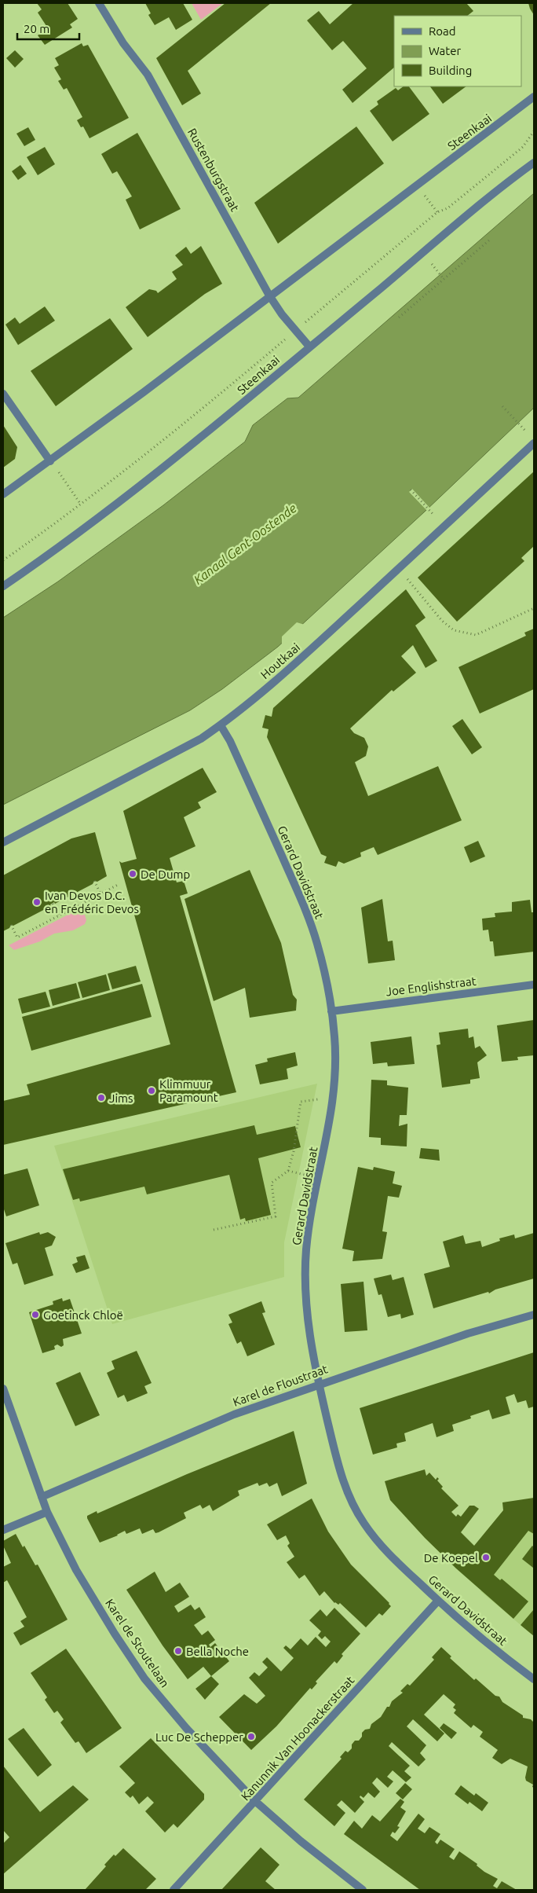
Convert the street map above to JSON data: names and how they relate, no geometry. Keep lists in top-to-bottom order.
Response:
{
  "streets": {
    "street": [
      "Steenkaai",
      "Rustenburgstraat",
      "Houtkaai",
      "Gerard Davidstraat",
      "Joe Englishstraat",
      "Karel de Floustraat",
      "Karel de Stoutelaan",
      "Kanunnik Van Hoonackerstraat"
    ]
  },
  "crossings": [
    ["Steenkaai", "Rustenburgstraat"],
    ["Houtkaai", "Gerard Davidstraat"],
    ["Gerard Davidstraat", "Joe Englishstraat"],
    ["Gerard Davidstraat", "Karel de Floustraat"],
    ["Gerard Davidstraat", "Kanunnik Van Hoonackerstraat"],
    ["Karel de Floustraat", "Karel de Stoutelaan"],
    ["Karel de Stoutelaan", "Kanunnik Van Hoonackerstraat"]
  ],
  "water": ["Kanaal Gent-Oostende"],
  "places": [
    "De Dump",
    "Ivan Devos D.C. en Frédéric Devos",
    "Klimmuur Paramount",
    "Jims",
    "Goetinck Chloë",
    "De Koepel",
    "Bella Noche",
    "Luc De Schepper"
  ],
  "legend": ["Road", "Water", "Building"],
  "scale_bar": "20 m"
}
